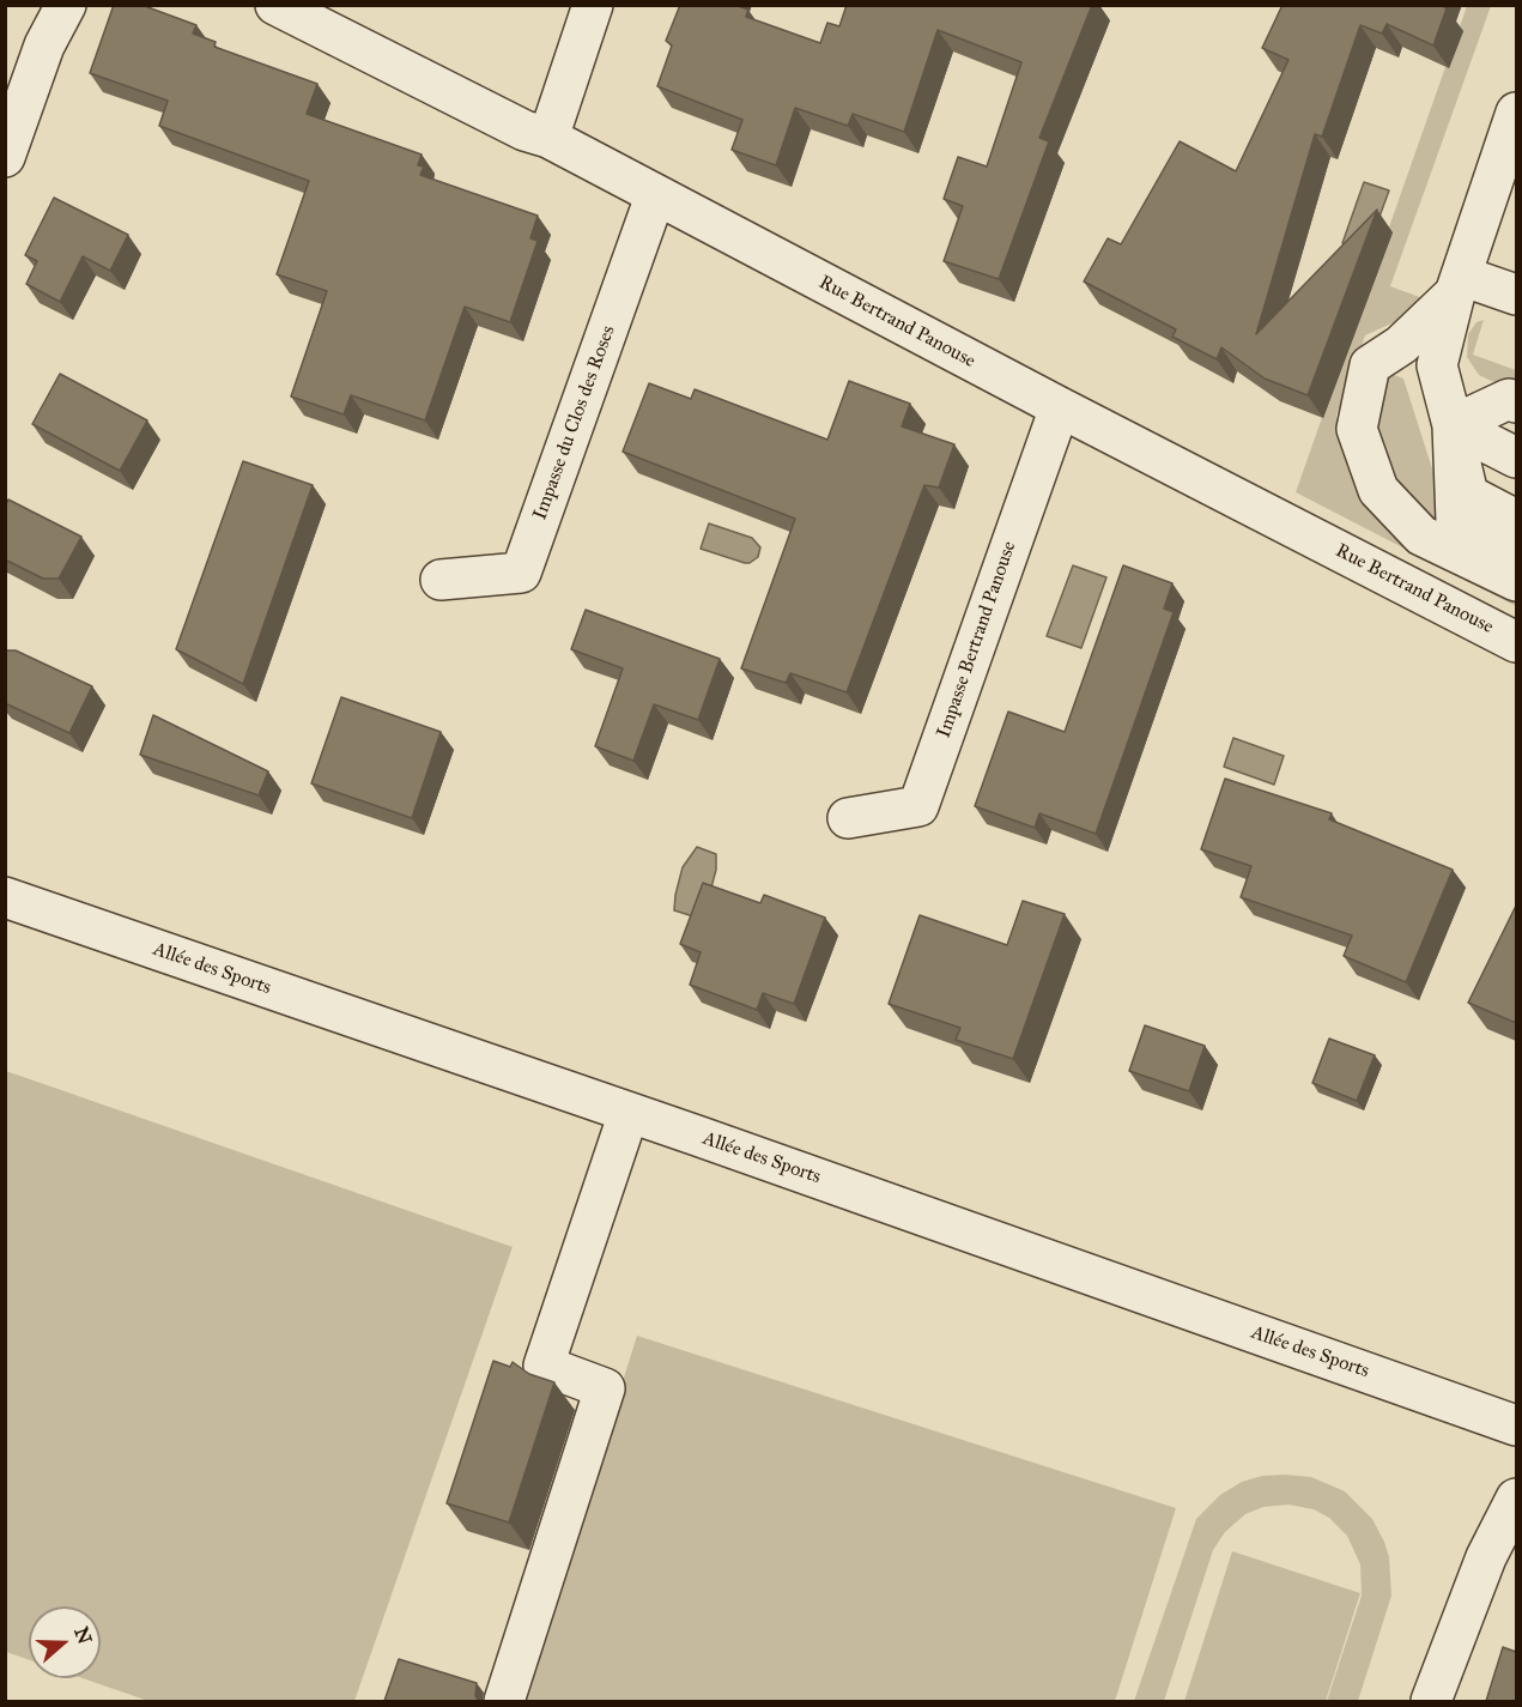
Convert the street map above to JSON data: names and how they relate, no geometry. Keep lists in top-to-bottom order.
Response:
{
  "streets": {
    "street": [
      "Rue Bertrand Panouse",
      "Impasse du Clos des Roses",
      "Impasse Bertrand Panouse",
      "Allée des Sports"
    ]
  },
  "crossings": [
    ["Rue Bertrand Panouse", "Impasse du Clos des Roses"],
    ["Rue Bertrand Panouse", "Impasse Bertrand Panouse"]
  ],
  "north": "right"
}
